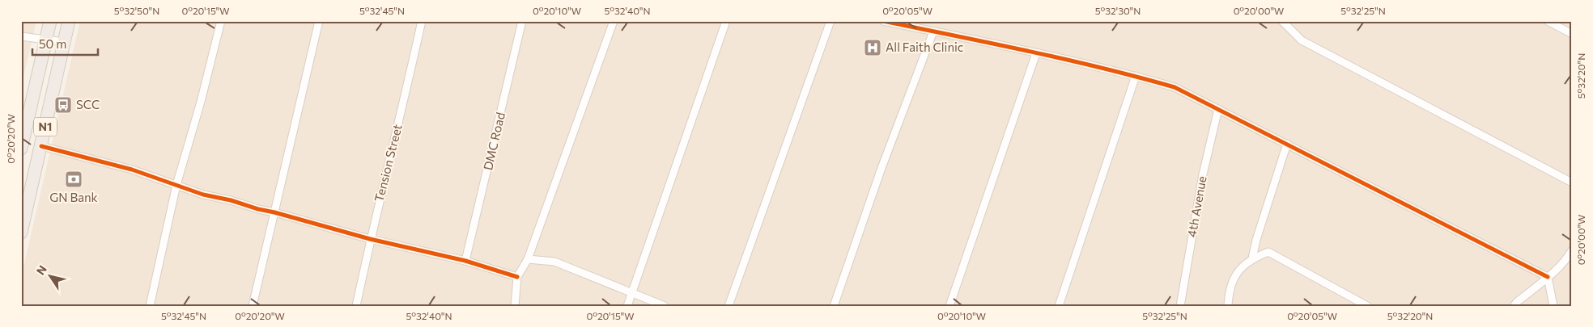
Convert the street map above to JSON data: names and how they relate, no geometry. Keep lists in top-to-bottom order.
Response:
{
  "streets": {
    "highway": ["N1"],
    "street": ["DMC Road", "Tension Street", "4th Avenue"]
  },
  "places": {
    "hospital": ["All Faith Clinic"],
    "bus stop": ["SCC"],
    "bank": ["GN Bank"]
  },
  "scale_bar": "50 m",
  "north": "top left",
  "coordinates": [
    "5°32'50\"N",
    "0°20'15\"W",
    "5°32'45\"N",
    "0°20'10\"W",
    "5°32'40\"N",
    "0°20'05\"W",
    "5°32'30\"N",
    "0°20'00\"W",
    "5°32'25\"N",
    "5°32'20\"N",
    "0°20'20\"W"
  ]
}
